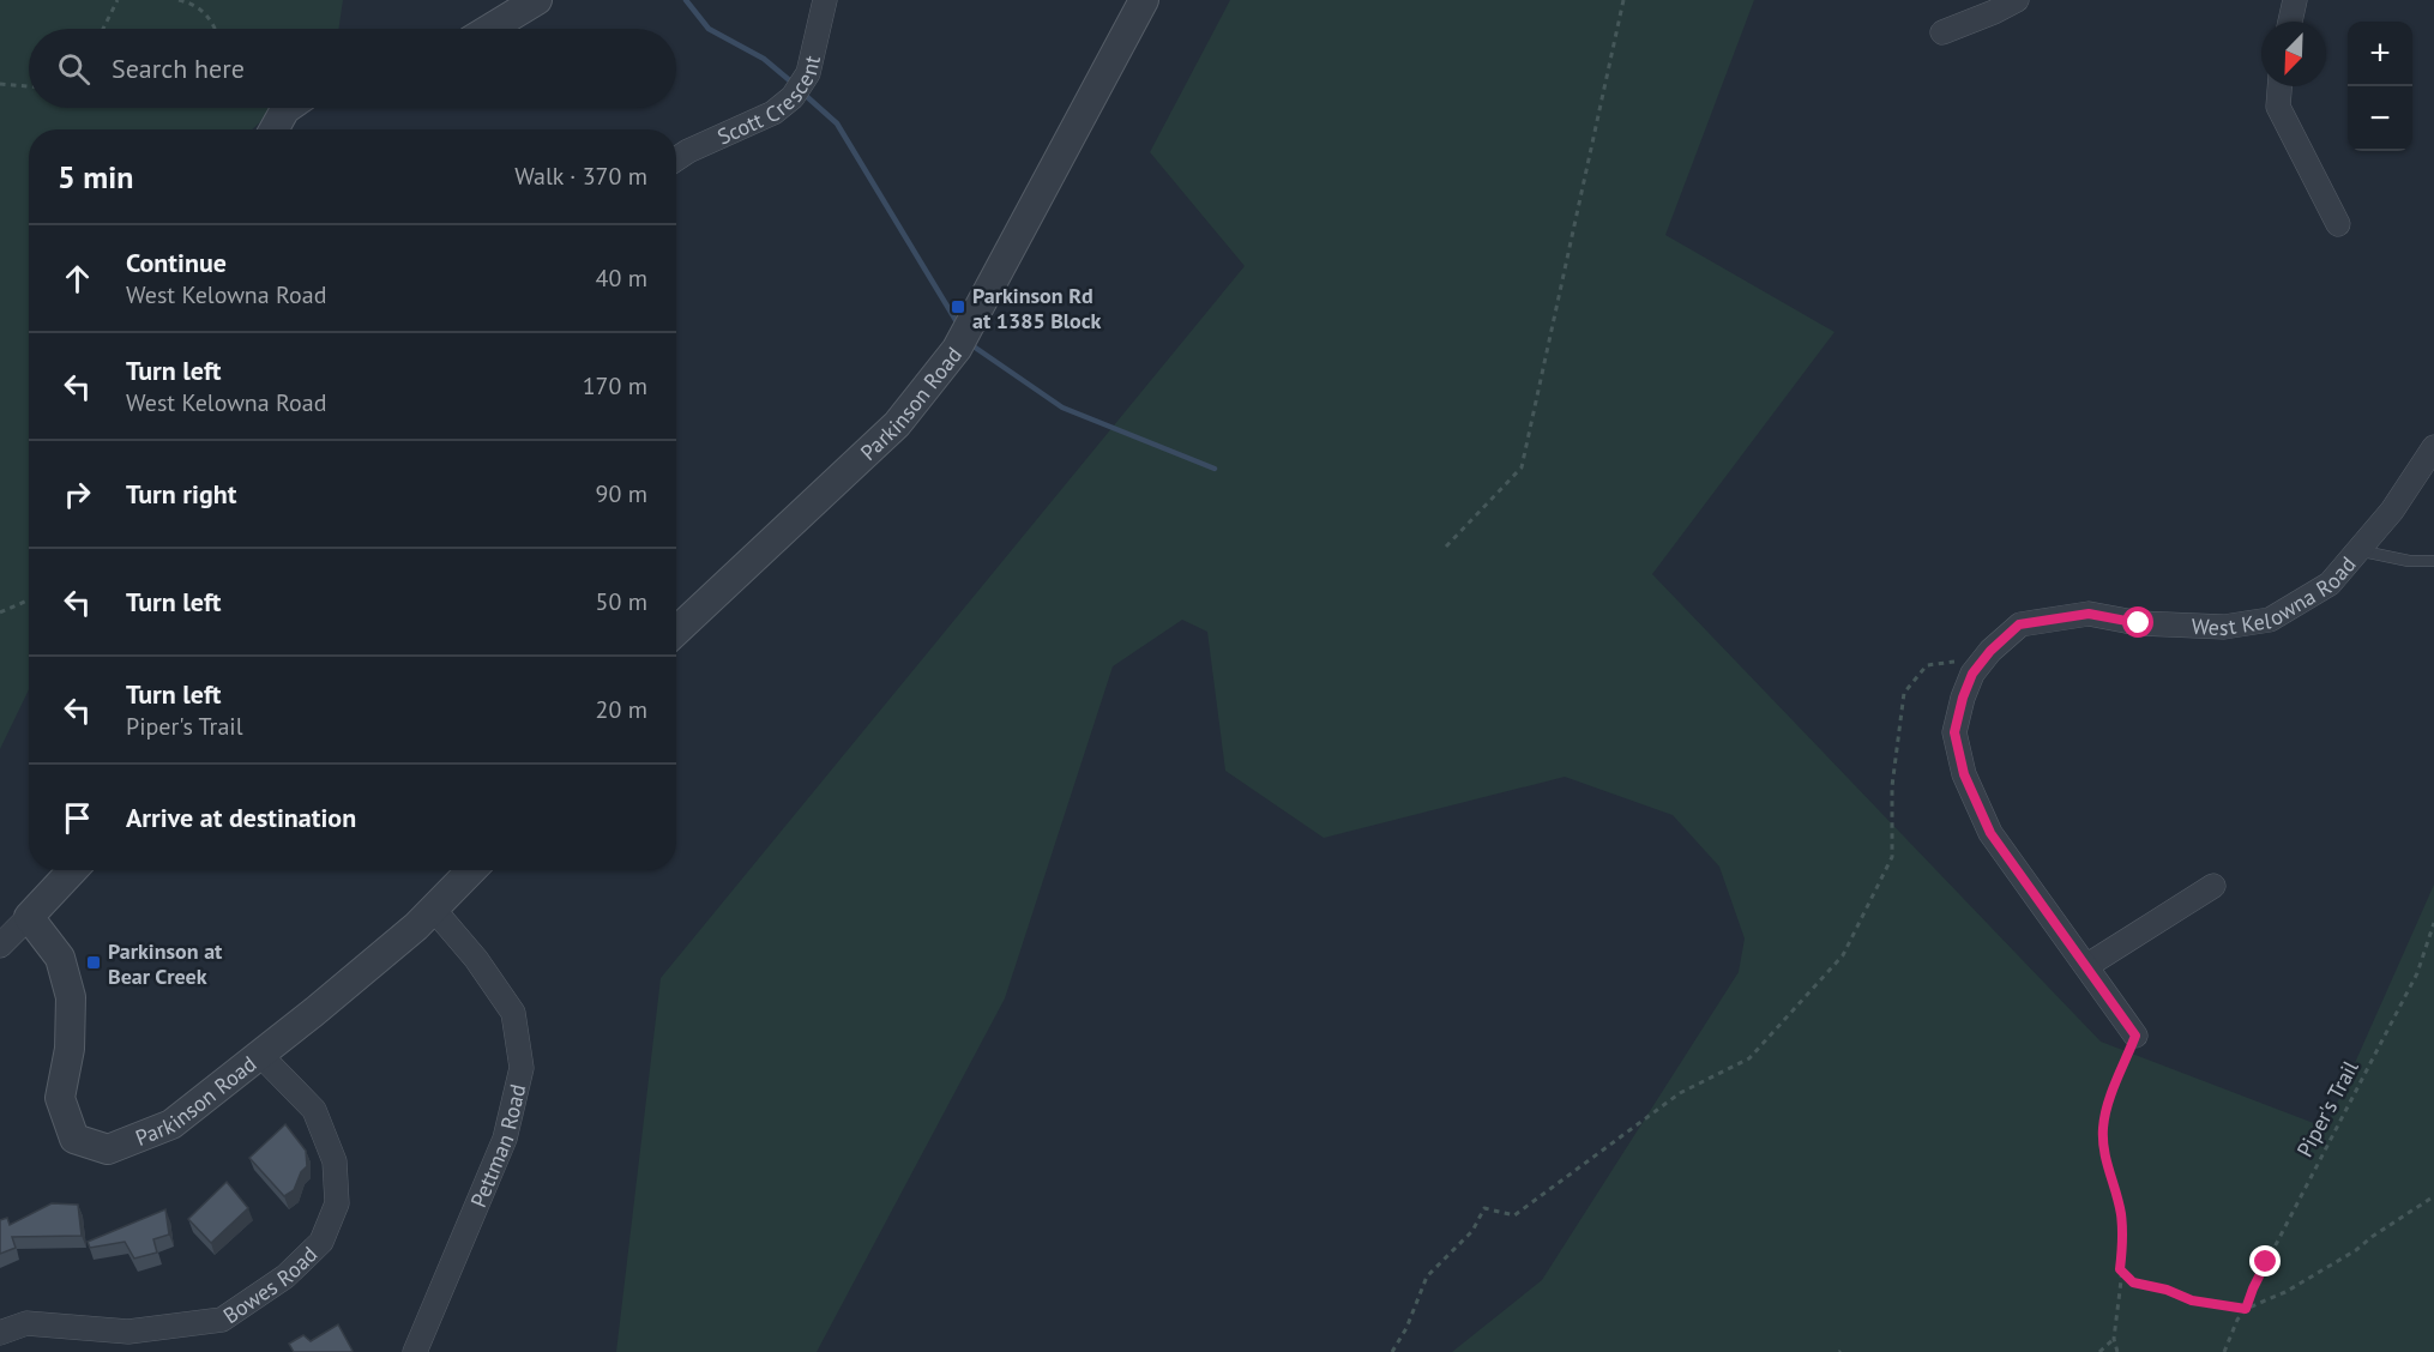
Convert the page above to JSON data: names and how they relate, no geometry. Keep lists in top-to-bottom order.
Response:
{
  "streets": {
    "street": [
      "Scott Crescent",
      "Parkinson Road",
      "West Kelowna Road",
      "Pettman Road",
      "Bowes Road"
    ],
    "path": ["Piper's Trail"]
  },
  "crossings": [
    ["Parkinson Road", "Pettman Road"],
    ["Parkinson Road", "Bowes Road"]
  ],
  "places": {
    "transit": ["Parkinson Rd at 1385 Block", "Parkinson at Bear Creek"]
  },
  "north": "bottom left",
  "page": {
    "map_buttons": ["+", "−"],
    "search": "Search here",
    "heading": ["5 min", "Walk · 370 m"],
    "list": [
      ["Continue", "West Kelowna Road", "40 m"],
      ["Turn left", "West Kelowna Road", "170 m"],
      ["Turn right", "90 m"],
      ["Turn left", "50 m"],
      ["Turn left", "Piper's Trail", "20 m"],
      "Arrive at destination"
    ]
  }
}
